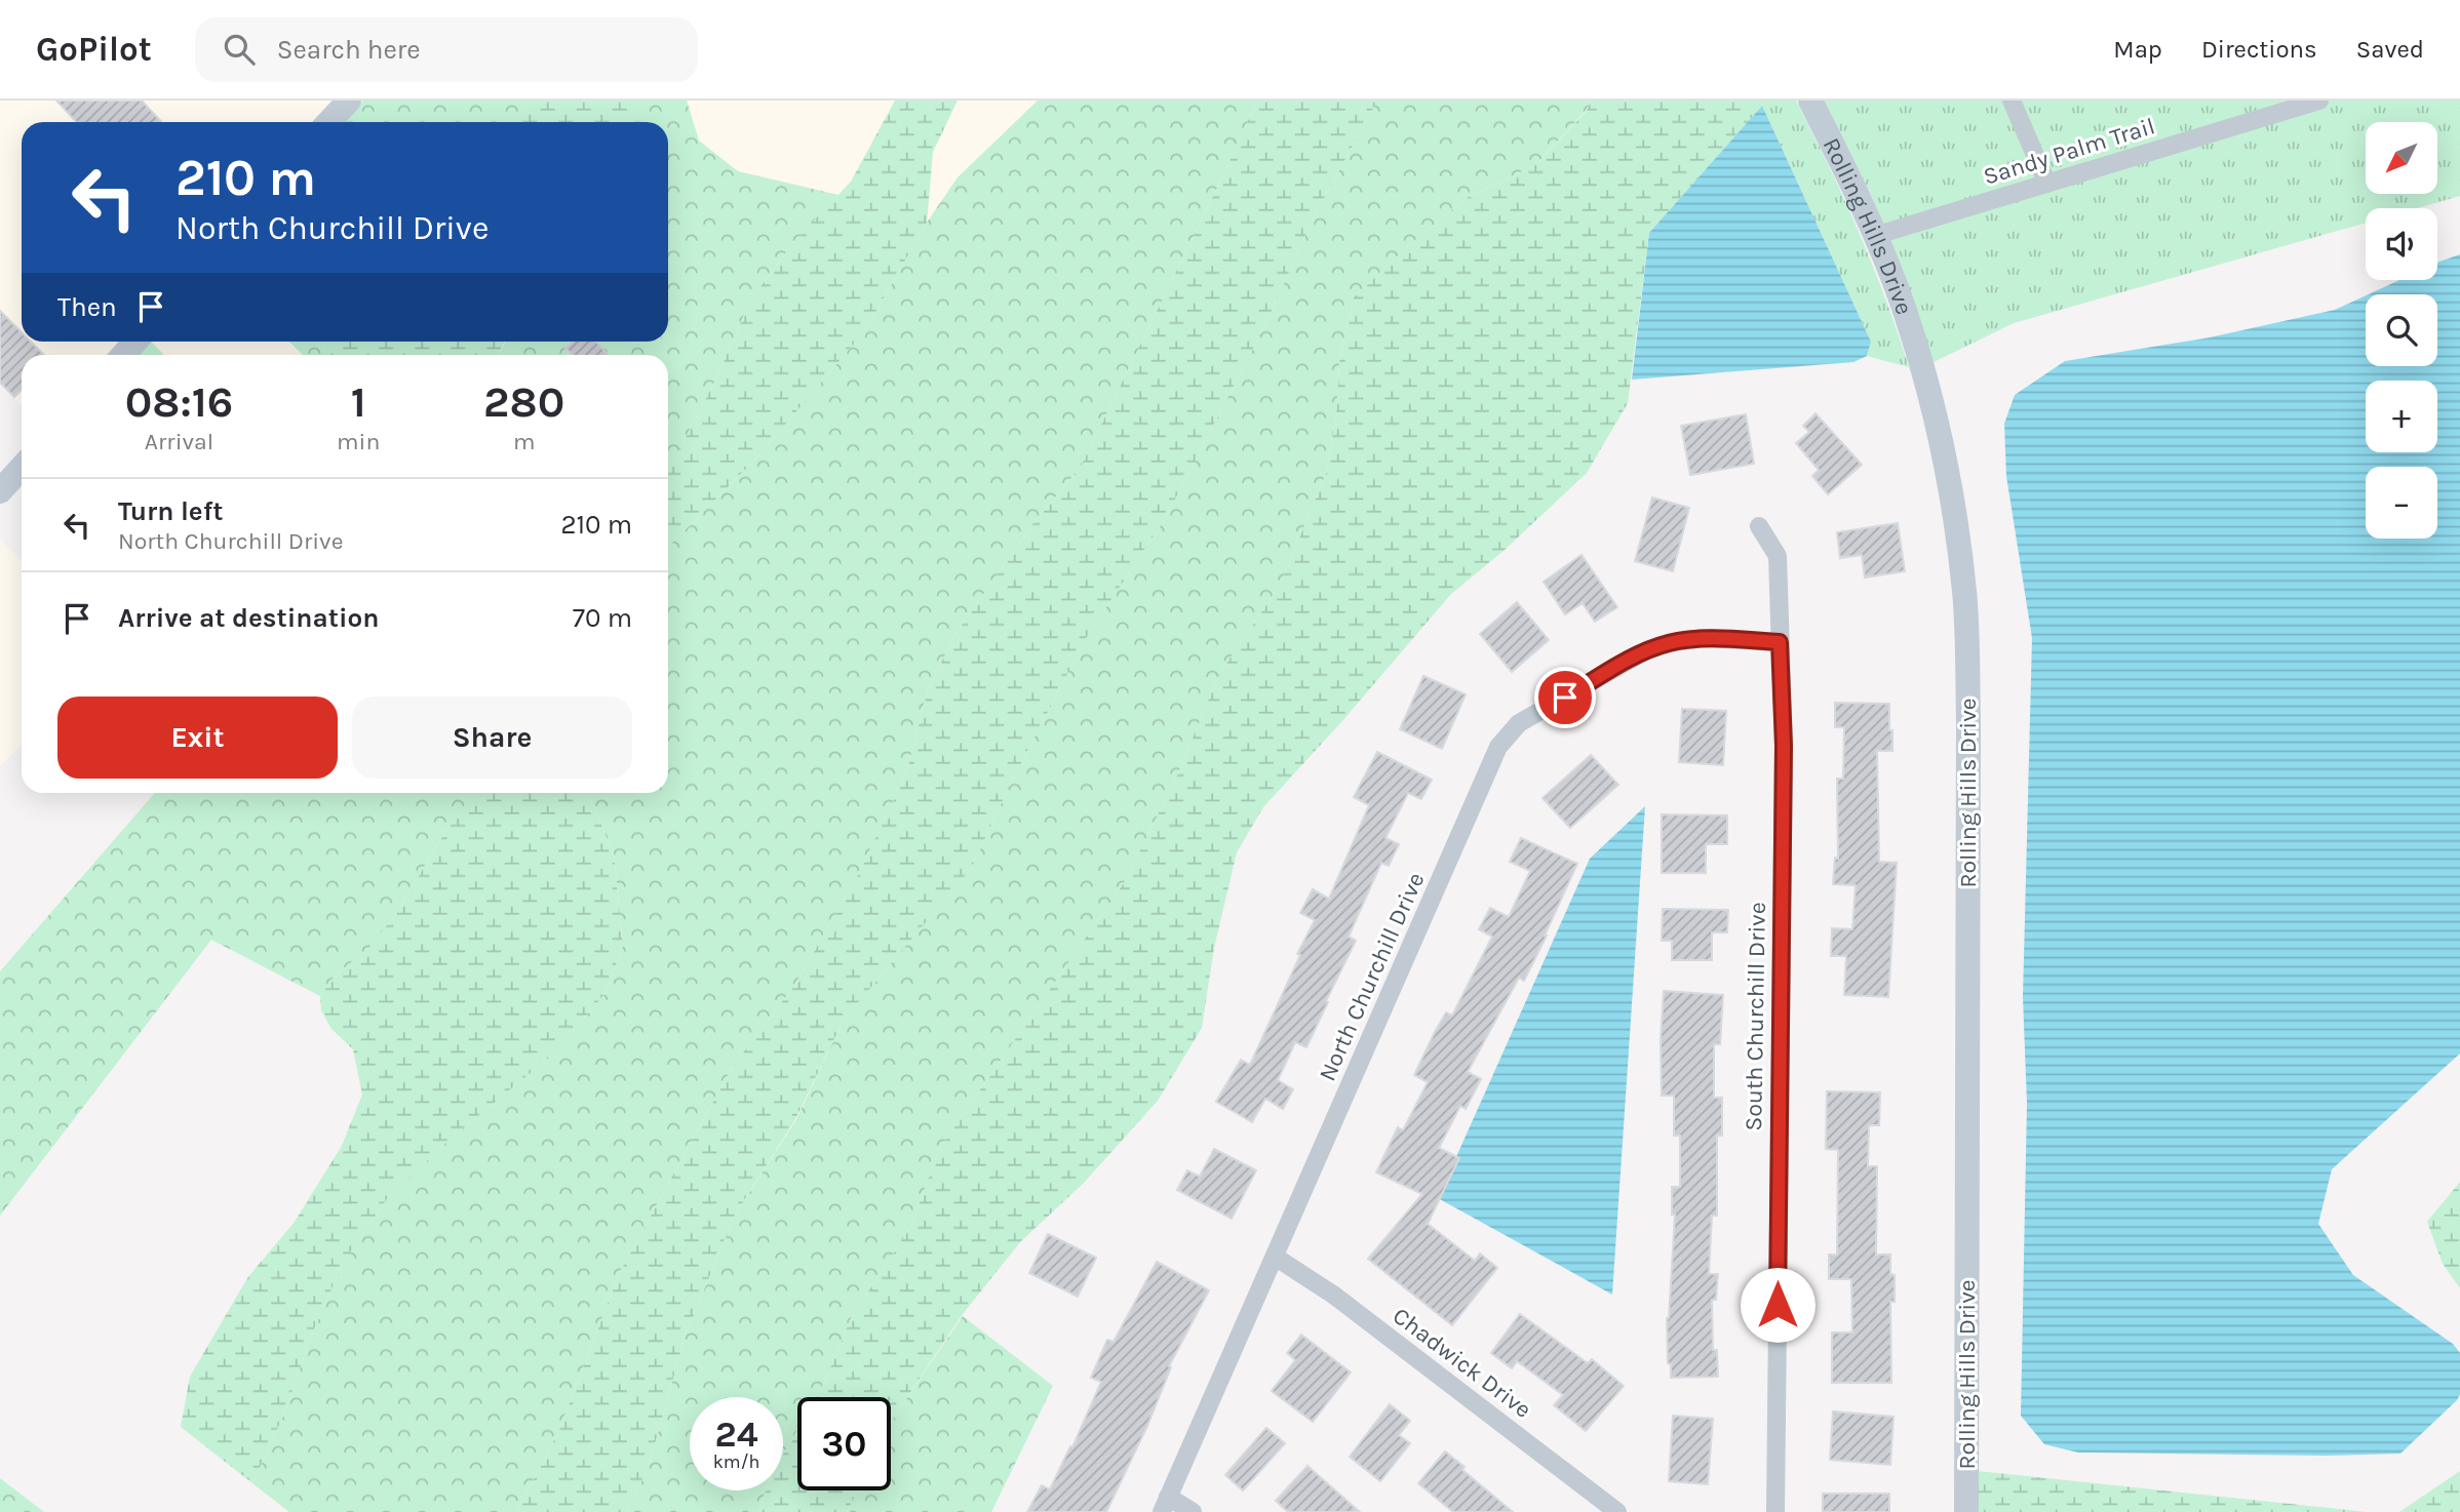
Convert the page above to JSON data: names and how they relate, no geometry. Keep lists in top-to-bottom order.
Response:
{
  "streets": {
    "street": [
      "Sandy Palm Trail",
      "Rolling Hills Drive",
      "North Churchill Drive",
      "South Churchill Drive",
      "Chadwick Drive"
    ]
  },
  "crossings": [
    ["Sandy Palm Trail", "Rolling Hills Drive"],
    ["North Churchill Drive", "South Churchill Drive"],
    ["North Churchill Drive", "Chadwick Drive"]
  ],
  "north": "bottom left",
  "page": {
    "header": "GoPilot",
    "search": "Search here",
    "nav": ["Map", "Directions", "Saved"],
    "map_buttons": ["+", "−"],
    "turn": ["210 m", "North Churchill Drive"],
    "then": "Then",
    "eta": [
      "08:16",
      "Arrival",
      "1",
      "min",
      "280",
      "m"
    ],
    "list": [
      {
        "name": "Turn left",
        "note": "North Churchill Drive",
        "value": "210 m"
      },
      {
        "name": "Arrive at destination",
        "value": "70 m"
      }
    ],
    "buttons": ["Exit", "Share"],
    "speed": "24 km/h",
    "limit": "30"
  }
}
